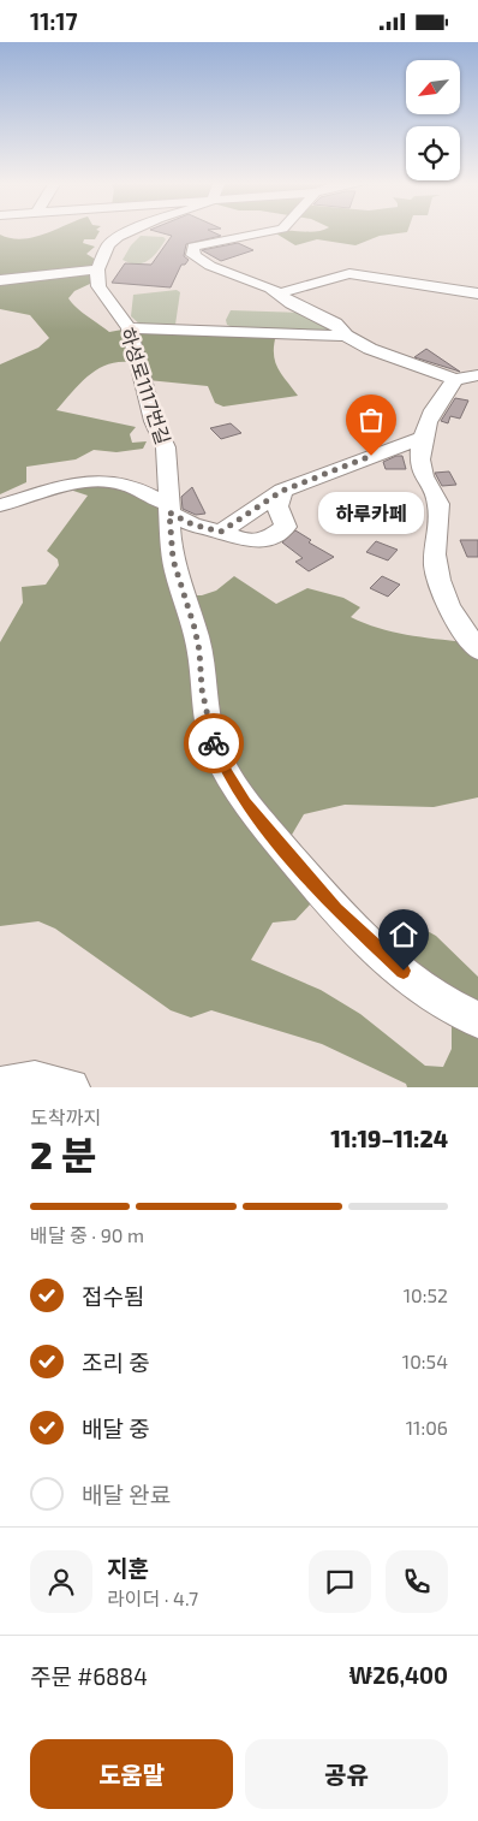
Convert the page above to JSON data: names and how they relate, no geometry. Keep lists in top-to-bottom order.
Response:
{
  "streets": {
    "lane": ["하성로1117번길"]
  },
  "places": ["하루카페"],
  "north": "bottom left",
  "page": {
    "status": "11:17",
    "bubble": "하루카페",
    "heading": ["2 분", "도착까지", "11:19–11:24"],
    "panel": [
      "지훈",
      "라이더 · 4.7",
      "주문 #6884",
      "₩26,400"
    ],
    "bar": "배달 중 · 90 m",
    "list": [
      ["접수됨", "10:52"],
      ["조리 중", "10:54"],
      ["배달 중", "11:06"],
      "배달 완료"
    ],
    "buttons": ["도움말", "공유"]
  }
}
